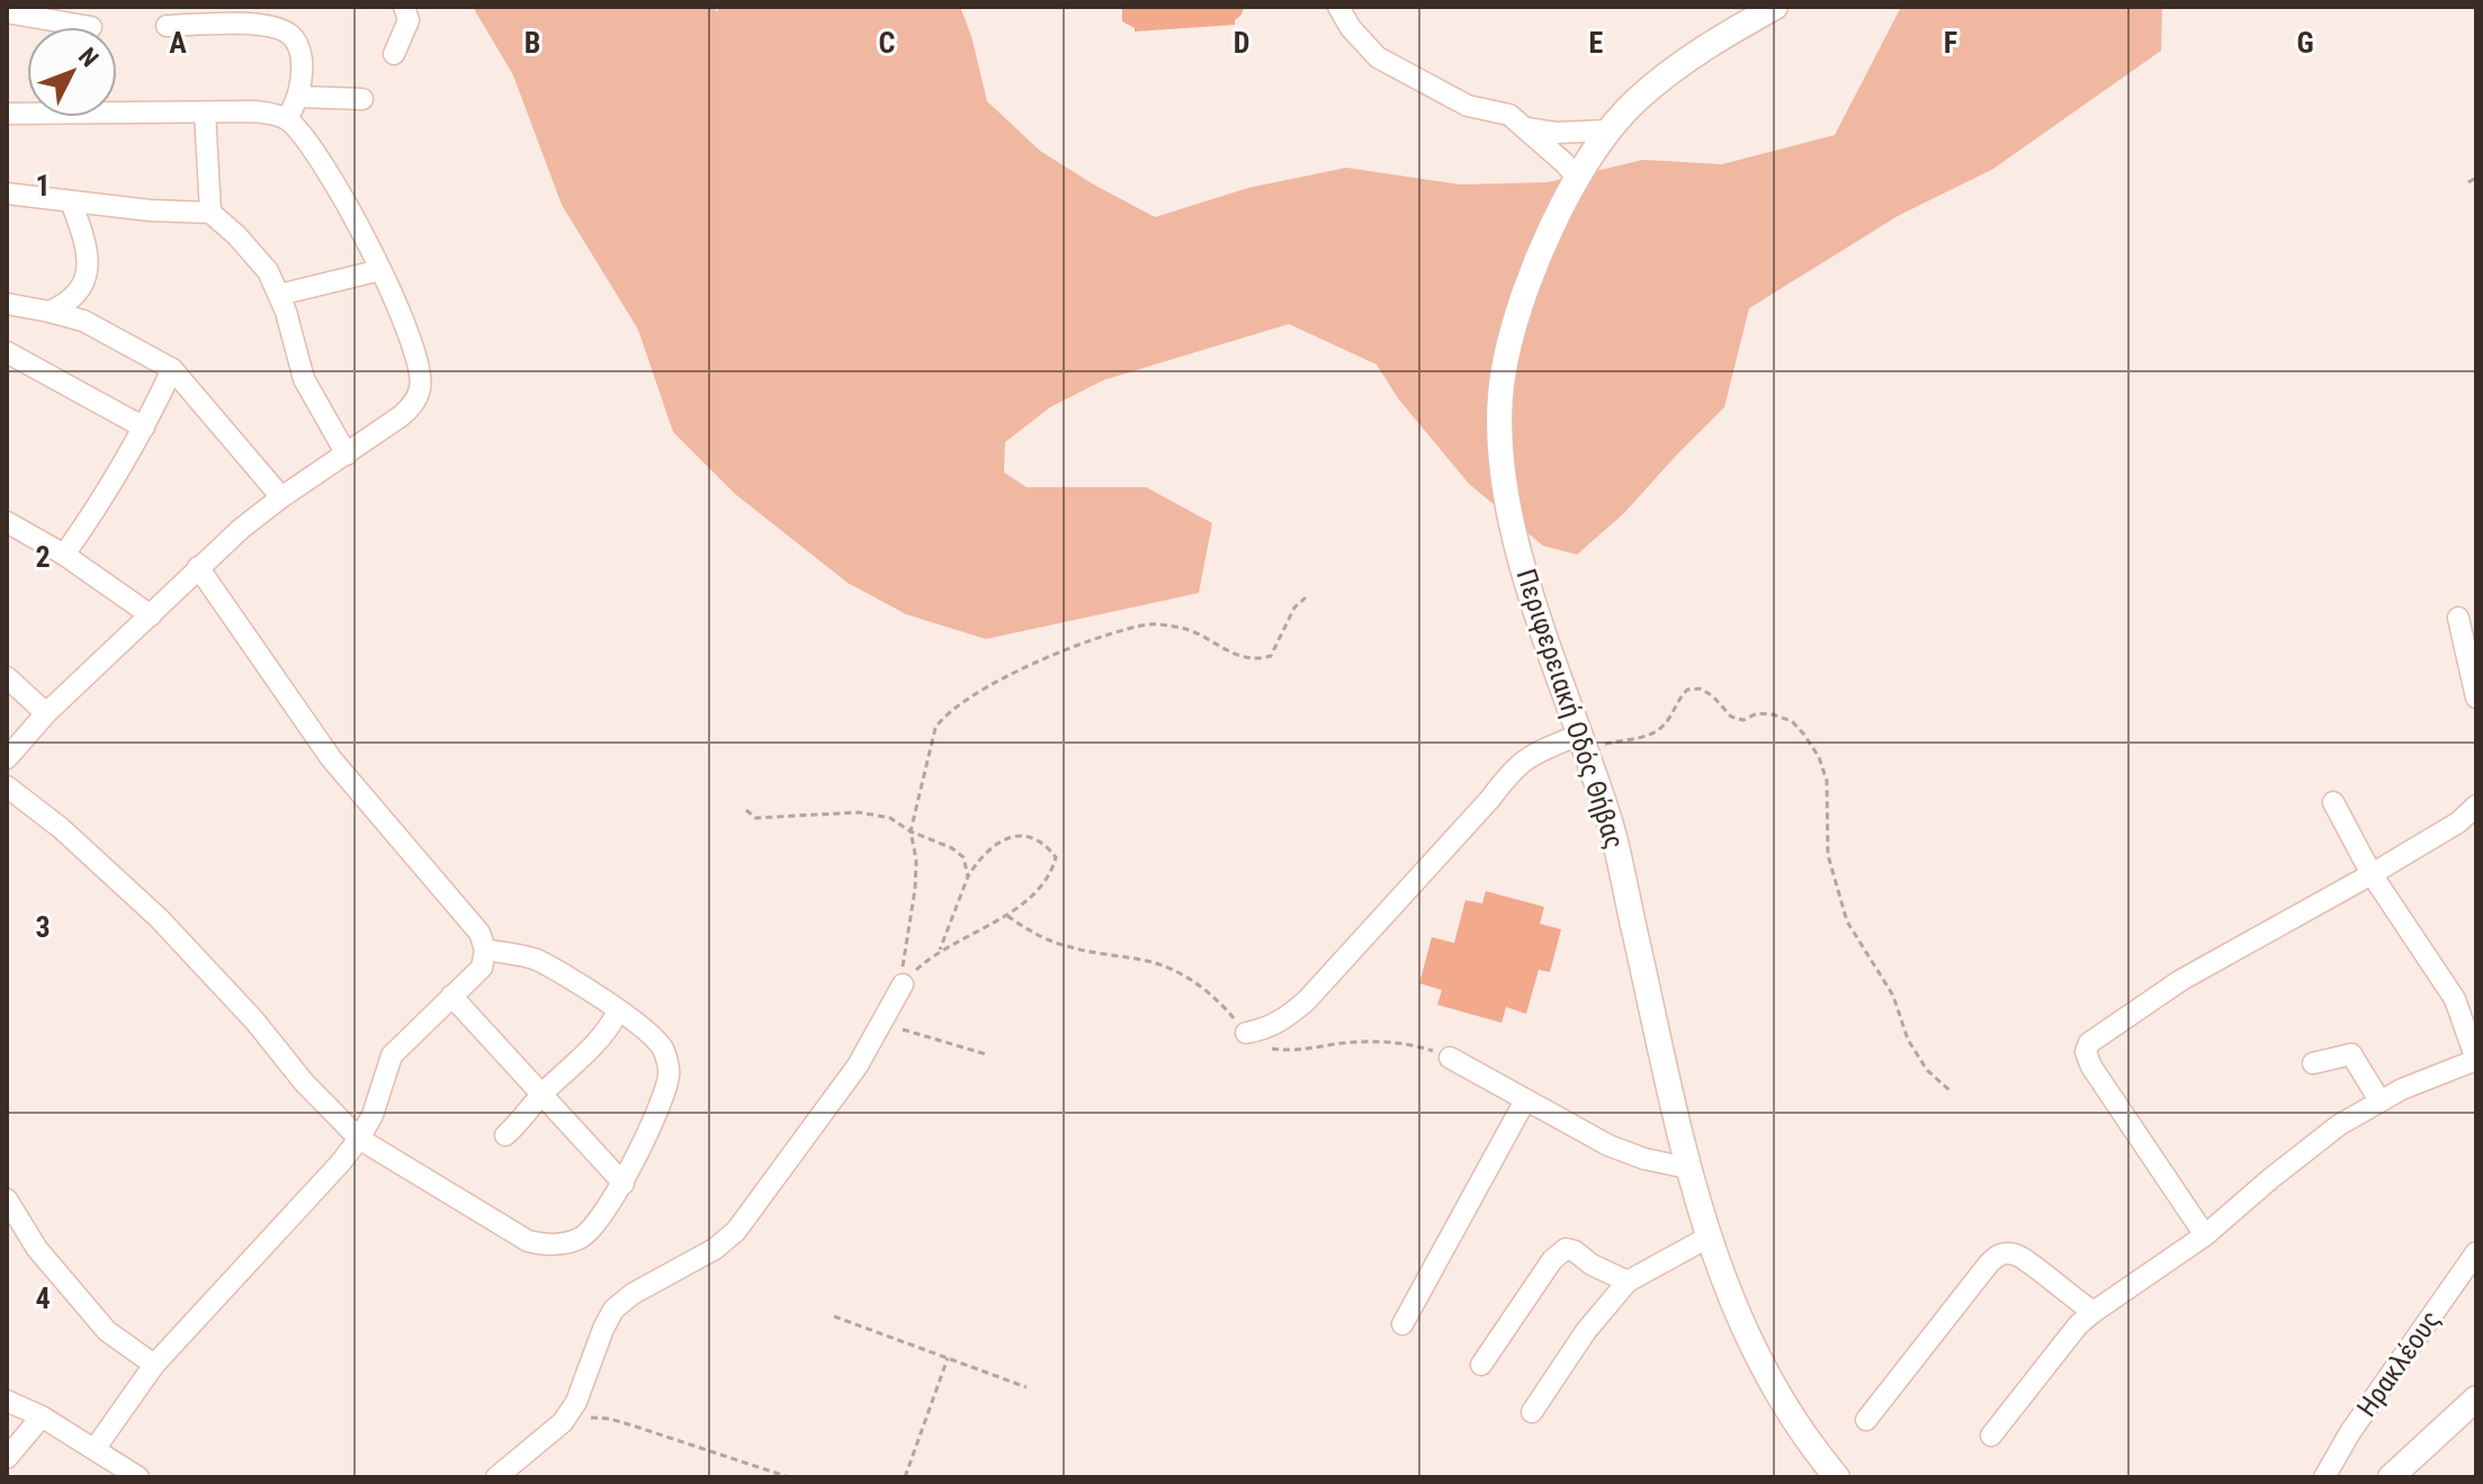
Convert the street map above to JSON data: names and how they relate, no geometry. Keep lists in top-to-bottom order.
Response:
{
  "streets": {
    "main road": ["Περιφερειακή Οδός Θήβας"],
    "street": ["Ηρακλέους"]
  },
  "north": "top right",
  "grid": {
    "columns": [
      "A",
      "B",
      "C",
      "D",
      "E",
      "F",
      "G"
    ],
    "rows": [
      "1",
      "2",
      "3",
      "4"
    ]
  }
}
